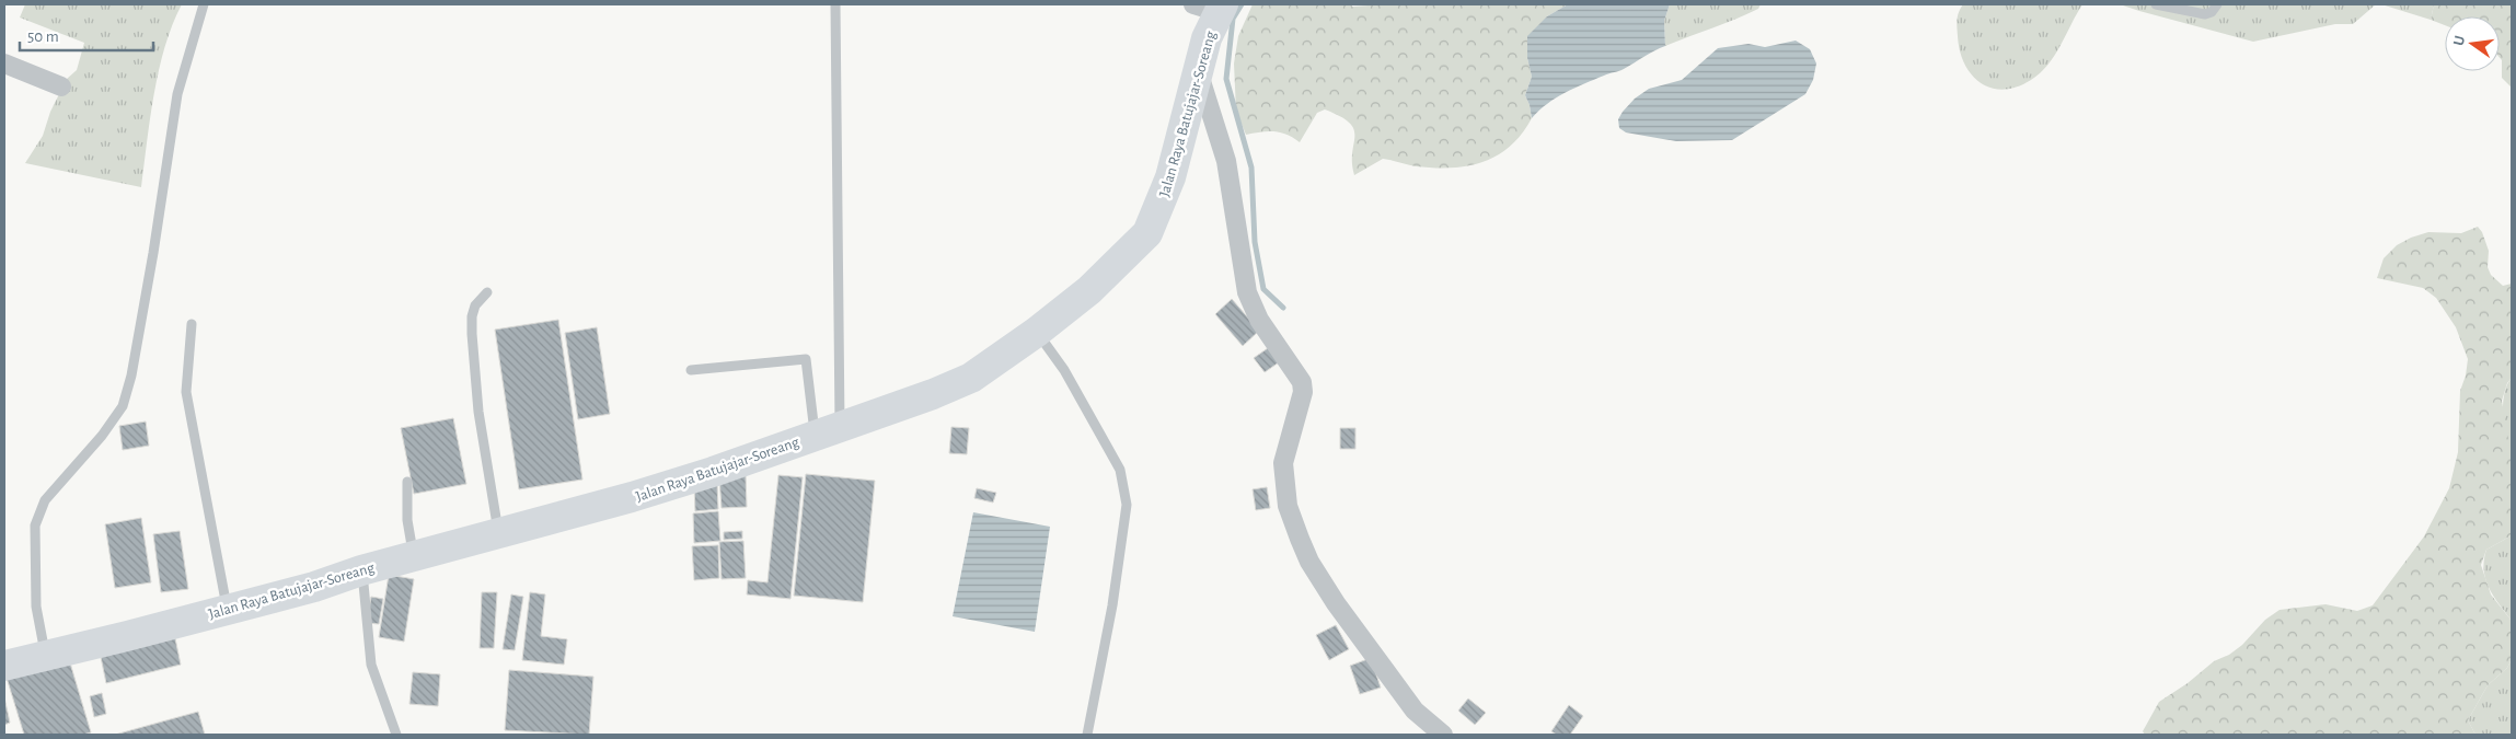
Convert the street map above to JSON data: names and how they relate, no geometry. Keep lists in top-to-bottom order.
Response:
{
  "streets": {
    "highway": ["Jalan Raya Batujajar-Soreang"]
  },
  "scale_bar": "50 m",
  "north": "left"
}
